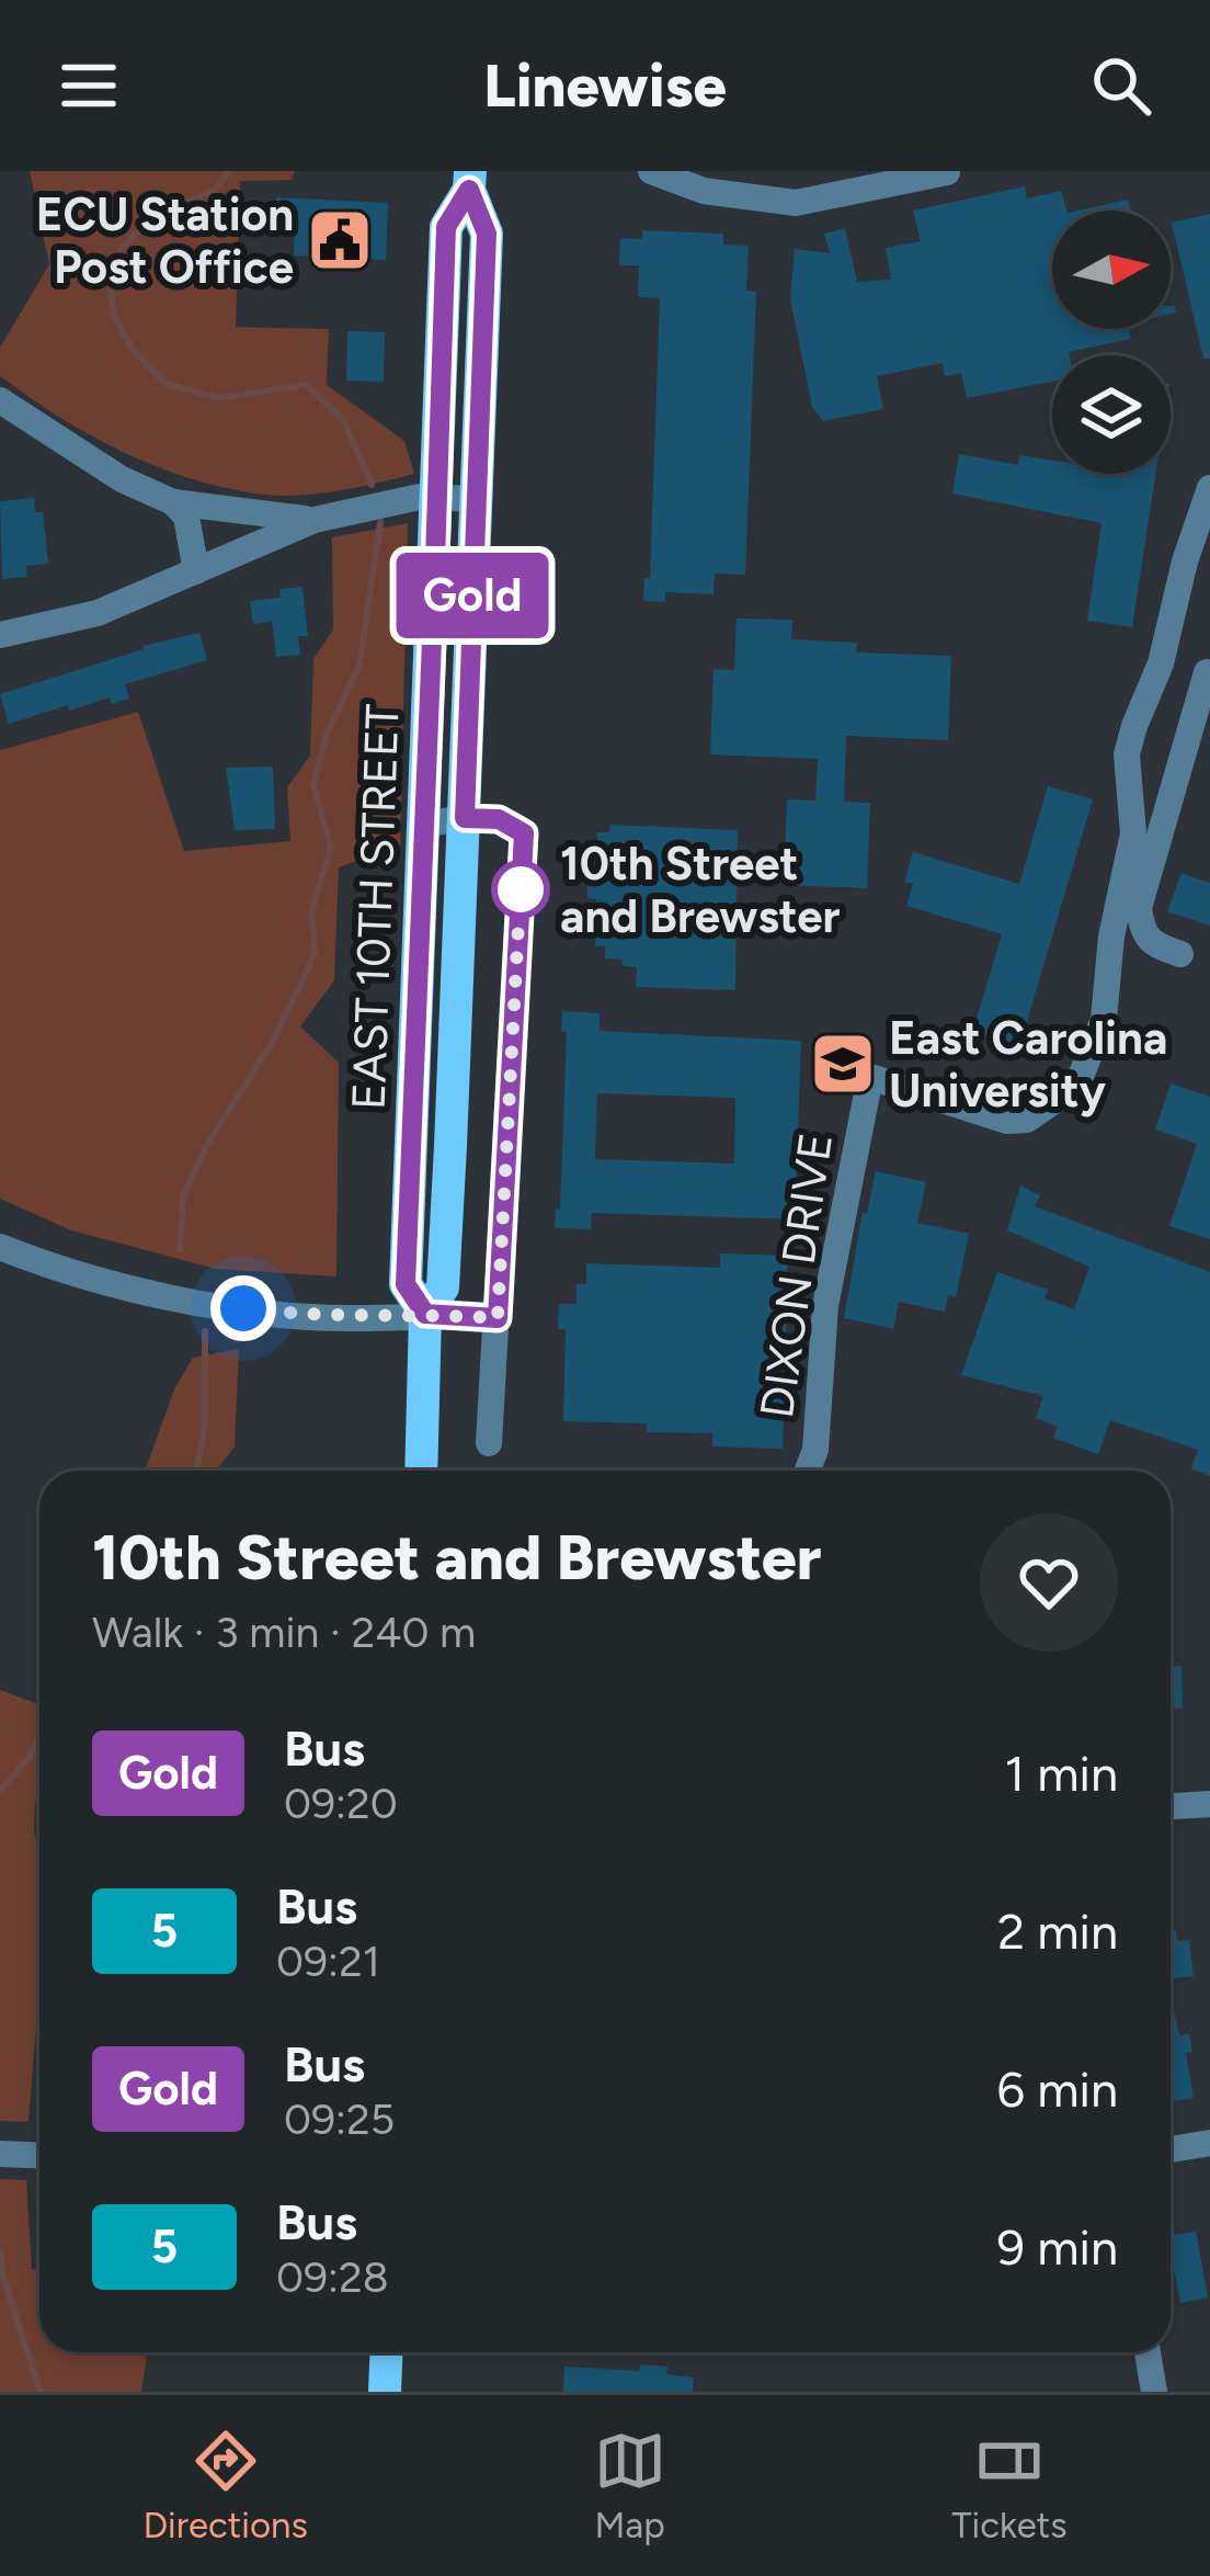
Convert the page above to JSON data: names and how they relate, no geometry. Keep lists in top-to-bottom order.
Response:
{
  "streets": {
    "main road": ["EAST 10TH STREET"],
    "street": ["DIXON DRIVE"]
  },
  "places": {
    "public building": ["ECU Station Post Office"],
    "other": ["10th Street and Brewster"],
    "school or university": ["East Carolina University"]
  },
  "lines": ["bus line Gold"],
  "north": "right",
  "page": {
    "header": "Linewise",
    "on_map": "Gold",
    "heading": ["10th Street and Brewster", "Walk · 3 min · 240 m"],
    "list": [
      {
        "mark": "Gold",
        "name": "Bus",
        "note": "09:20",
        "value": "1 min"
      },
      {
        "mark": "5",
        "name": "Bus",
        "note": "09:21",
        "value": "2 min"
      },
      {
        "mark": "Gold",
        "name": "Bus",
        "note": "09:25",
        "value": "6 min"
      },
      {
        "mark": "5",
        "name": "Bus",
        "note": "09:28",
        "value": "9 min"
      }
    ],
    "tabs": ["Directions", "Map", "Tickets"]
  }
}
